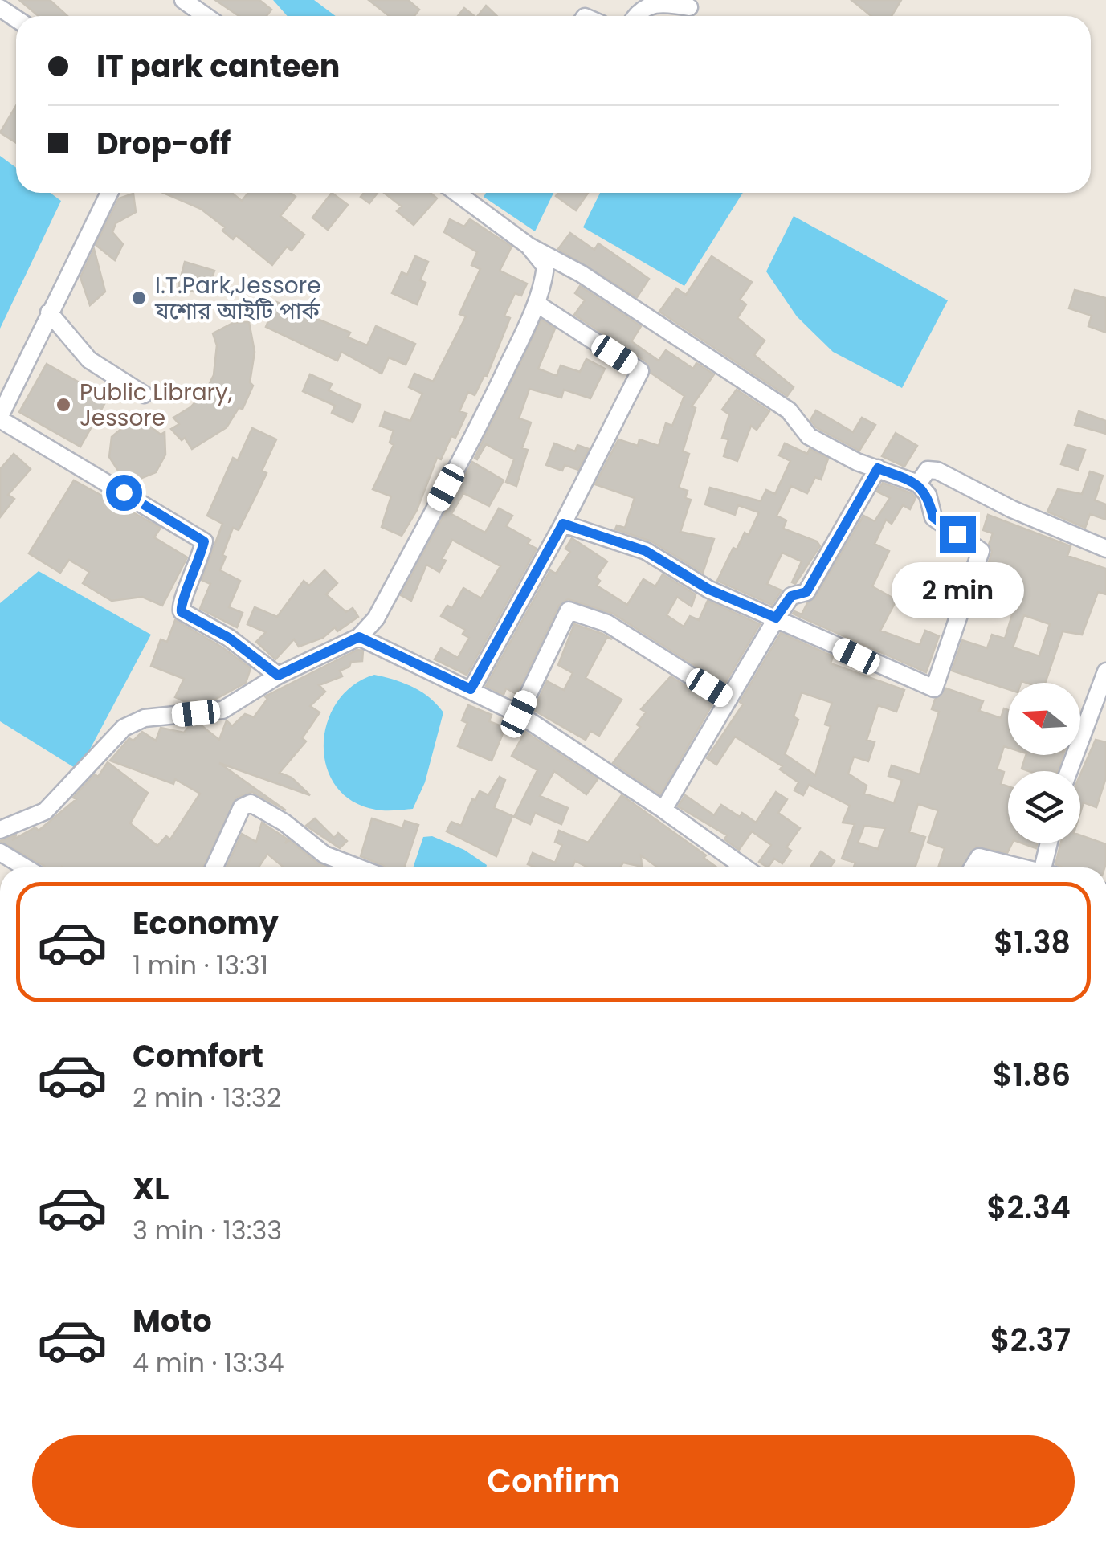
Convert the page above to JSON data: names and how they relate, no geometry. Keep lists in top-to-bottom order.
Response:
{
  "places": ["I.T.Park,Jessore যশোর আইটি পার্ক", "Public Library, Jessore"],
  "north": "left",
  "page": {
    "banner": ["IT park canteen", "Drop-off"],
    "bubble": "2 min",
    "list": [
      {
        "name": "Economy",
        "note": "1 min · 13:31",
        "value": "$1.38"
      },
      {
        "name": "Comfort",
        "note": "2 min · 13:32",
        "value": "$1.86"
      },
      {
        "name": "XL",
        "note": "3 min · 13:33",
        "value": "$2.34"
      },
      {
        "name": "Moto",
        "note": "4 min · 13:34",
        "value": "$2.37"
      }
    ],
    "buttons": "Confirm"
  }
}
